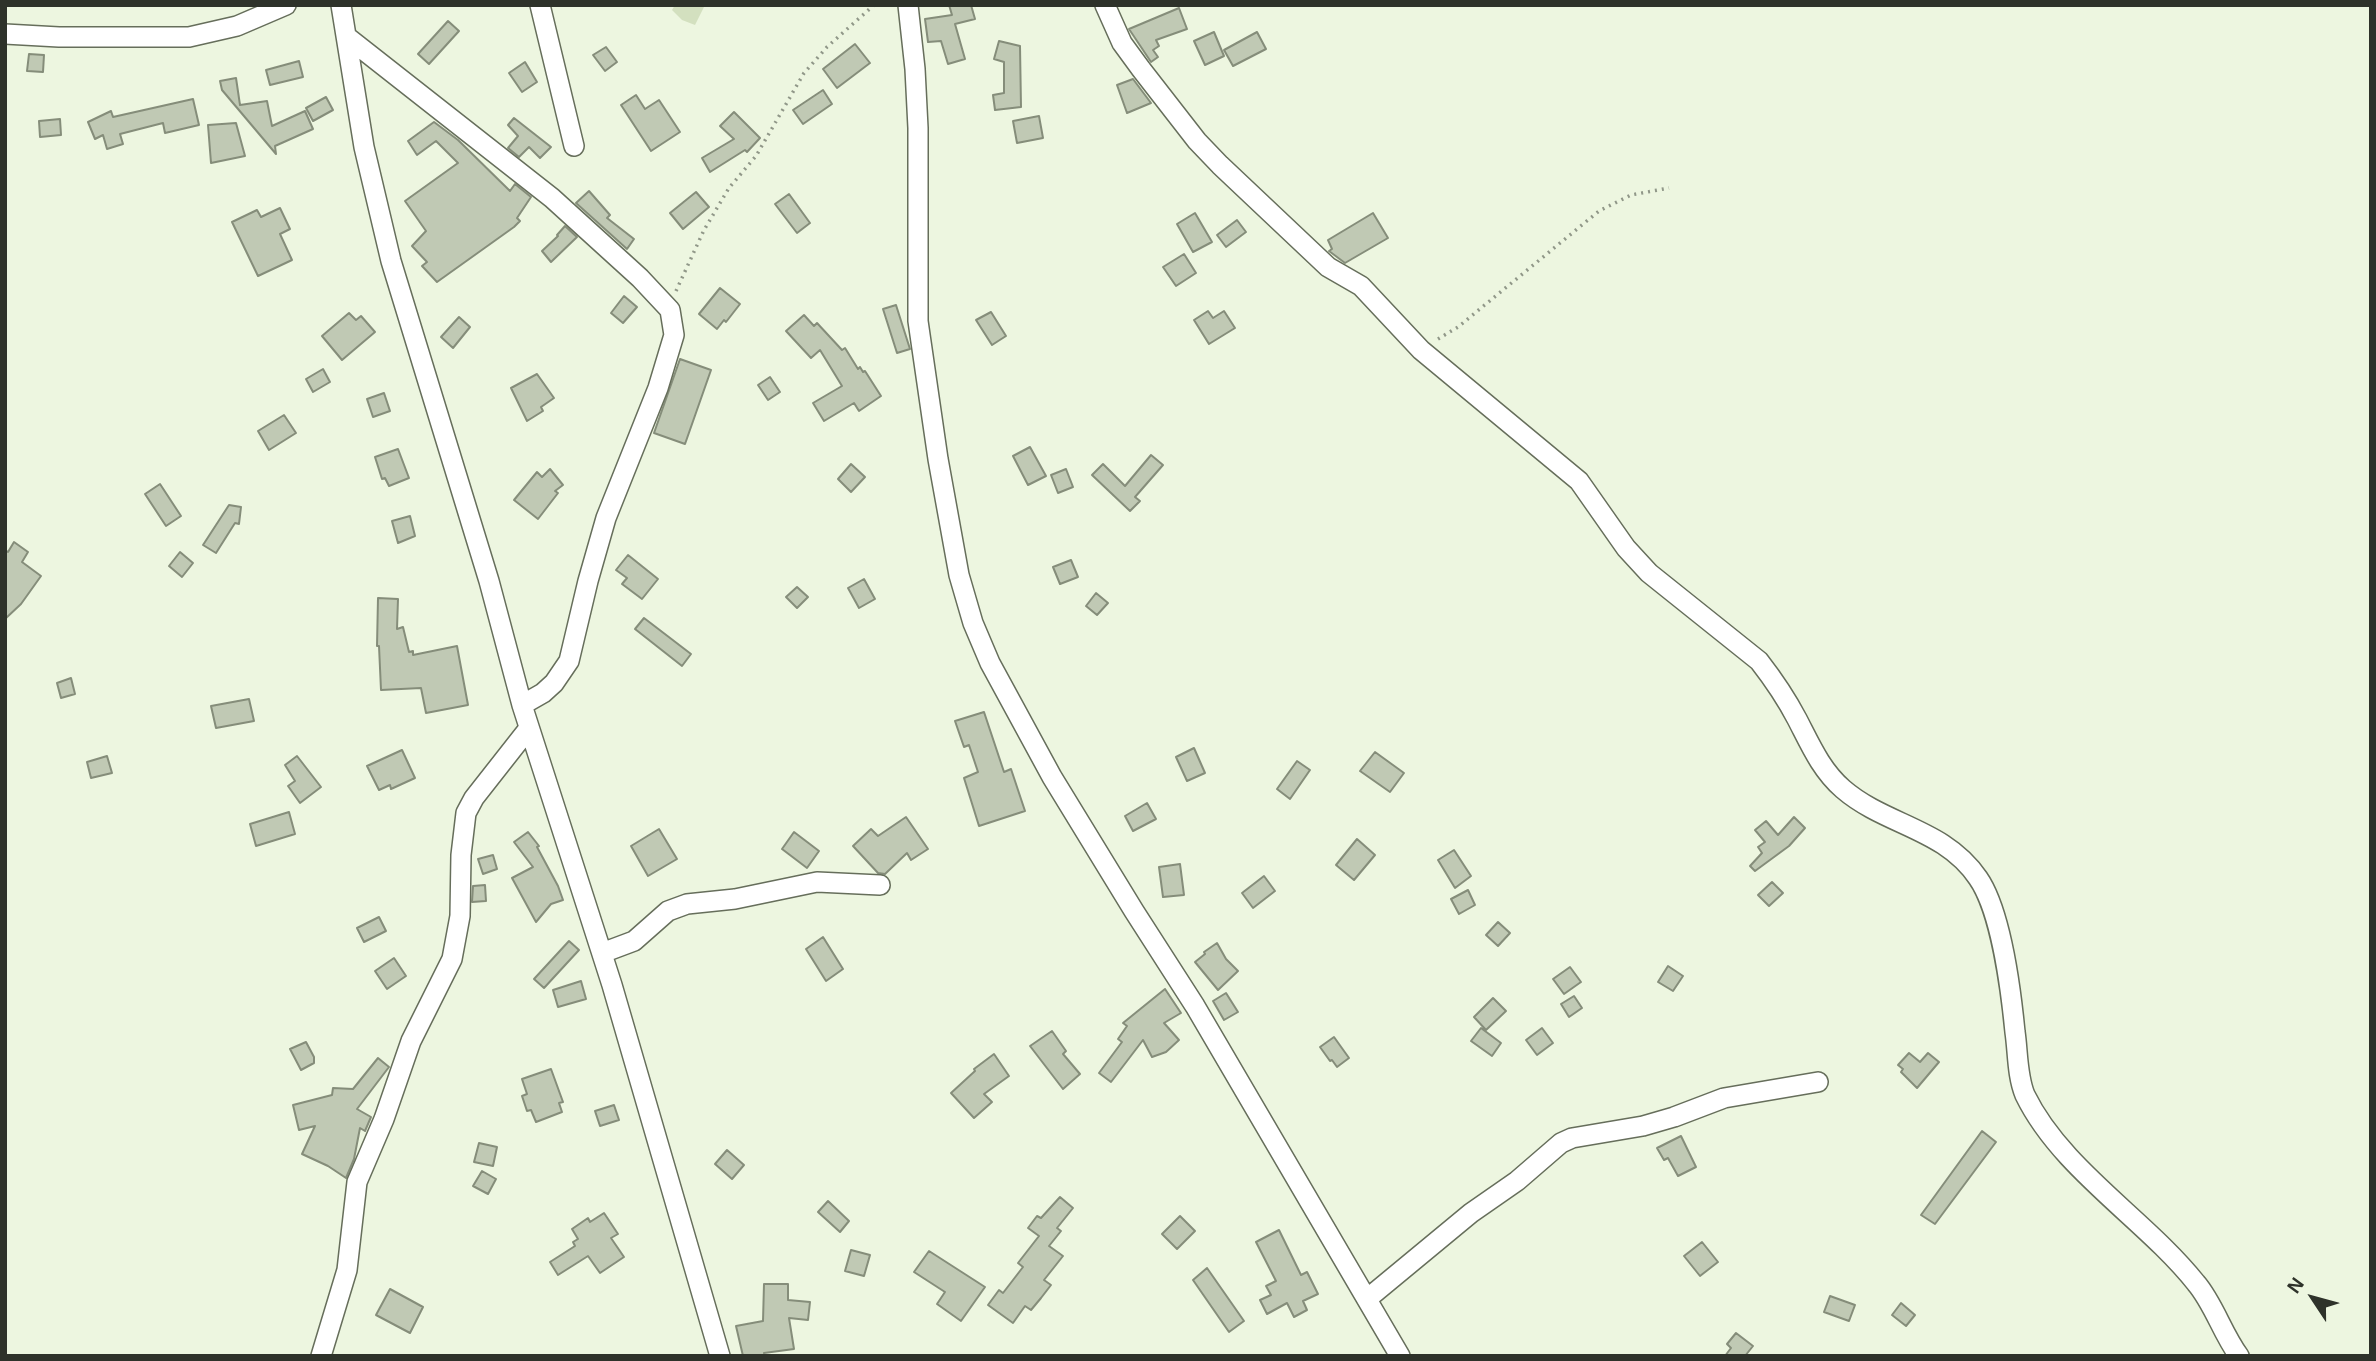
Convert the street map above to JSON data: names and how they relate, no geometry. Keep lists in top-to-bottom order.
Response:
{
  "north": "top left"
}
